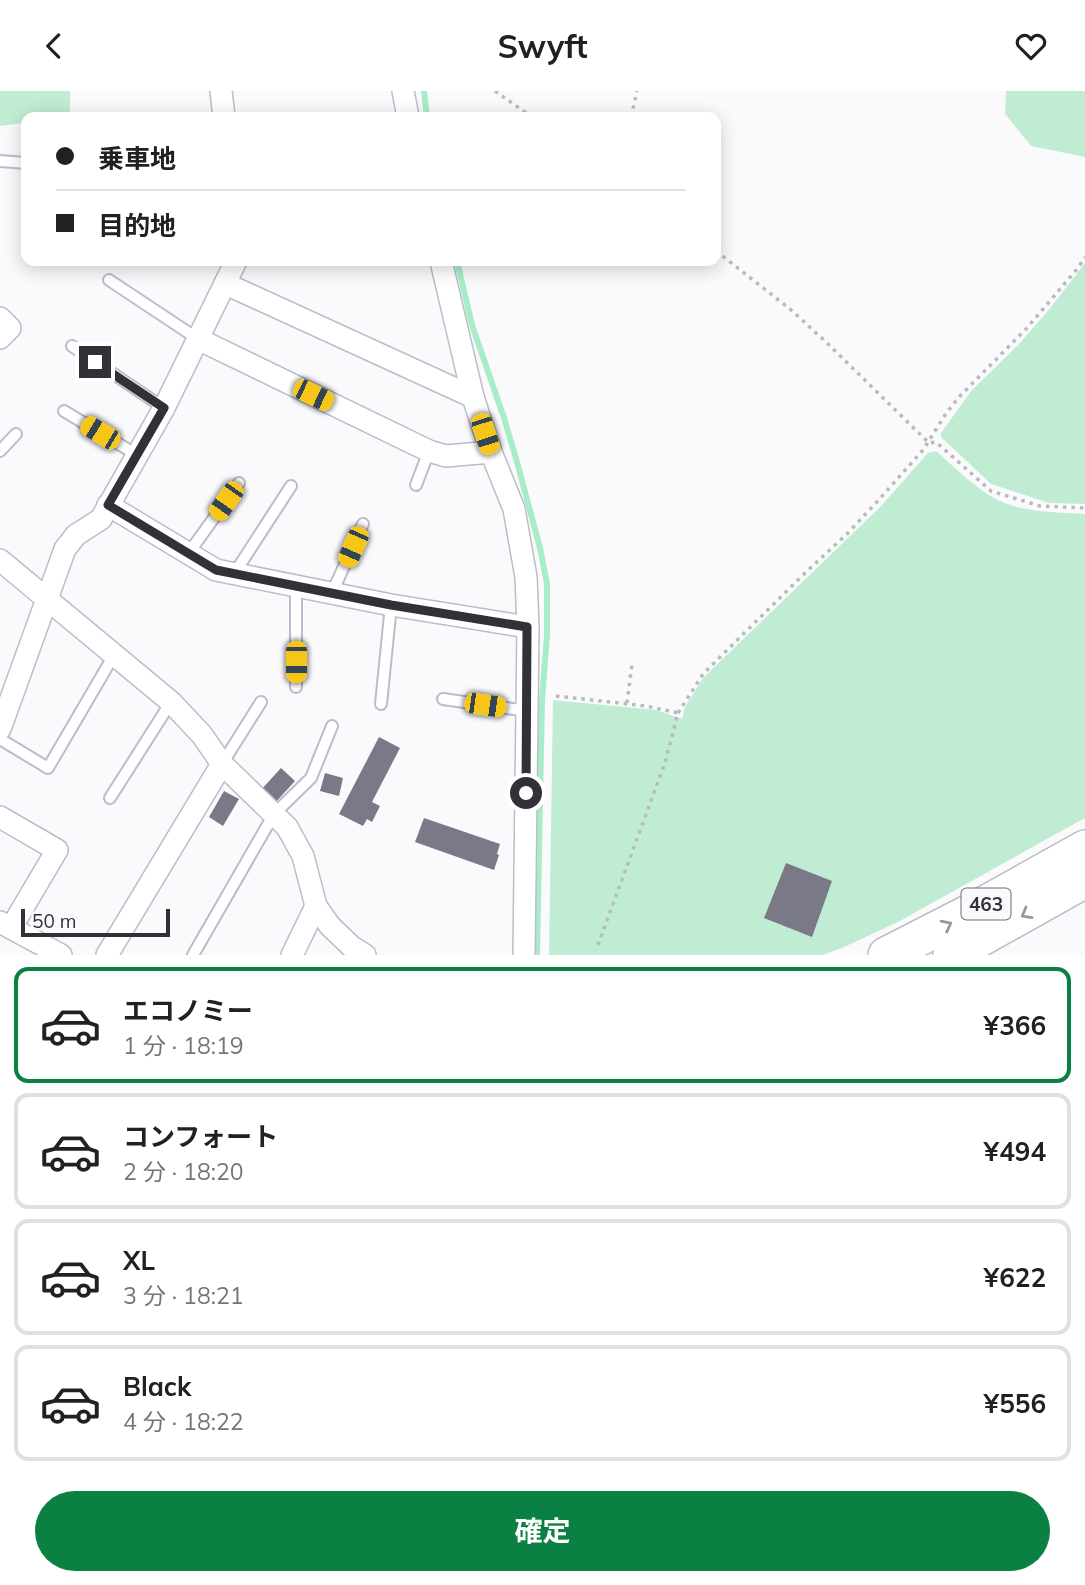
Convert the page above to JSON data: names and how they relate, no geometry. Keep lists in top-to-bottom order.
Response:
{
  "streets": {
    "highway": ["463"]
  },
  "scale_bar": "50 m",
  "page": {
    "header": "Swyft",
    "banner": ["乗車地", "目的地"],
    "scale": "50 m",
    "list": [
      {
        "name": "エコノミー",
        "note": "1 分 · 18:19",
        "value": "¥366"
      },
      {
        "name": "コンフォート",
        "note": "2 分 · 18:20",
        "value": "¥494"
      },
      {
        "name": "XL",
        "note": "3 分 · 18:21",
        "value": "¥622"
      },
      {
        "name": "Black",
        "note": "4 分 · 18:22",
        "value": "¥556"
      }
    ],
    "buttons": "確定"
  }
}
